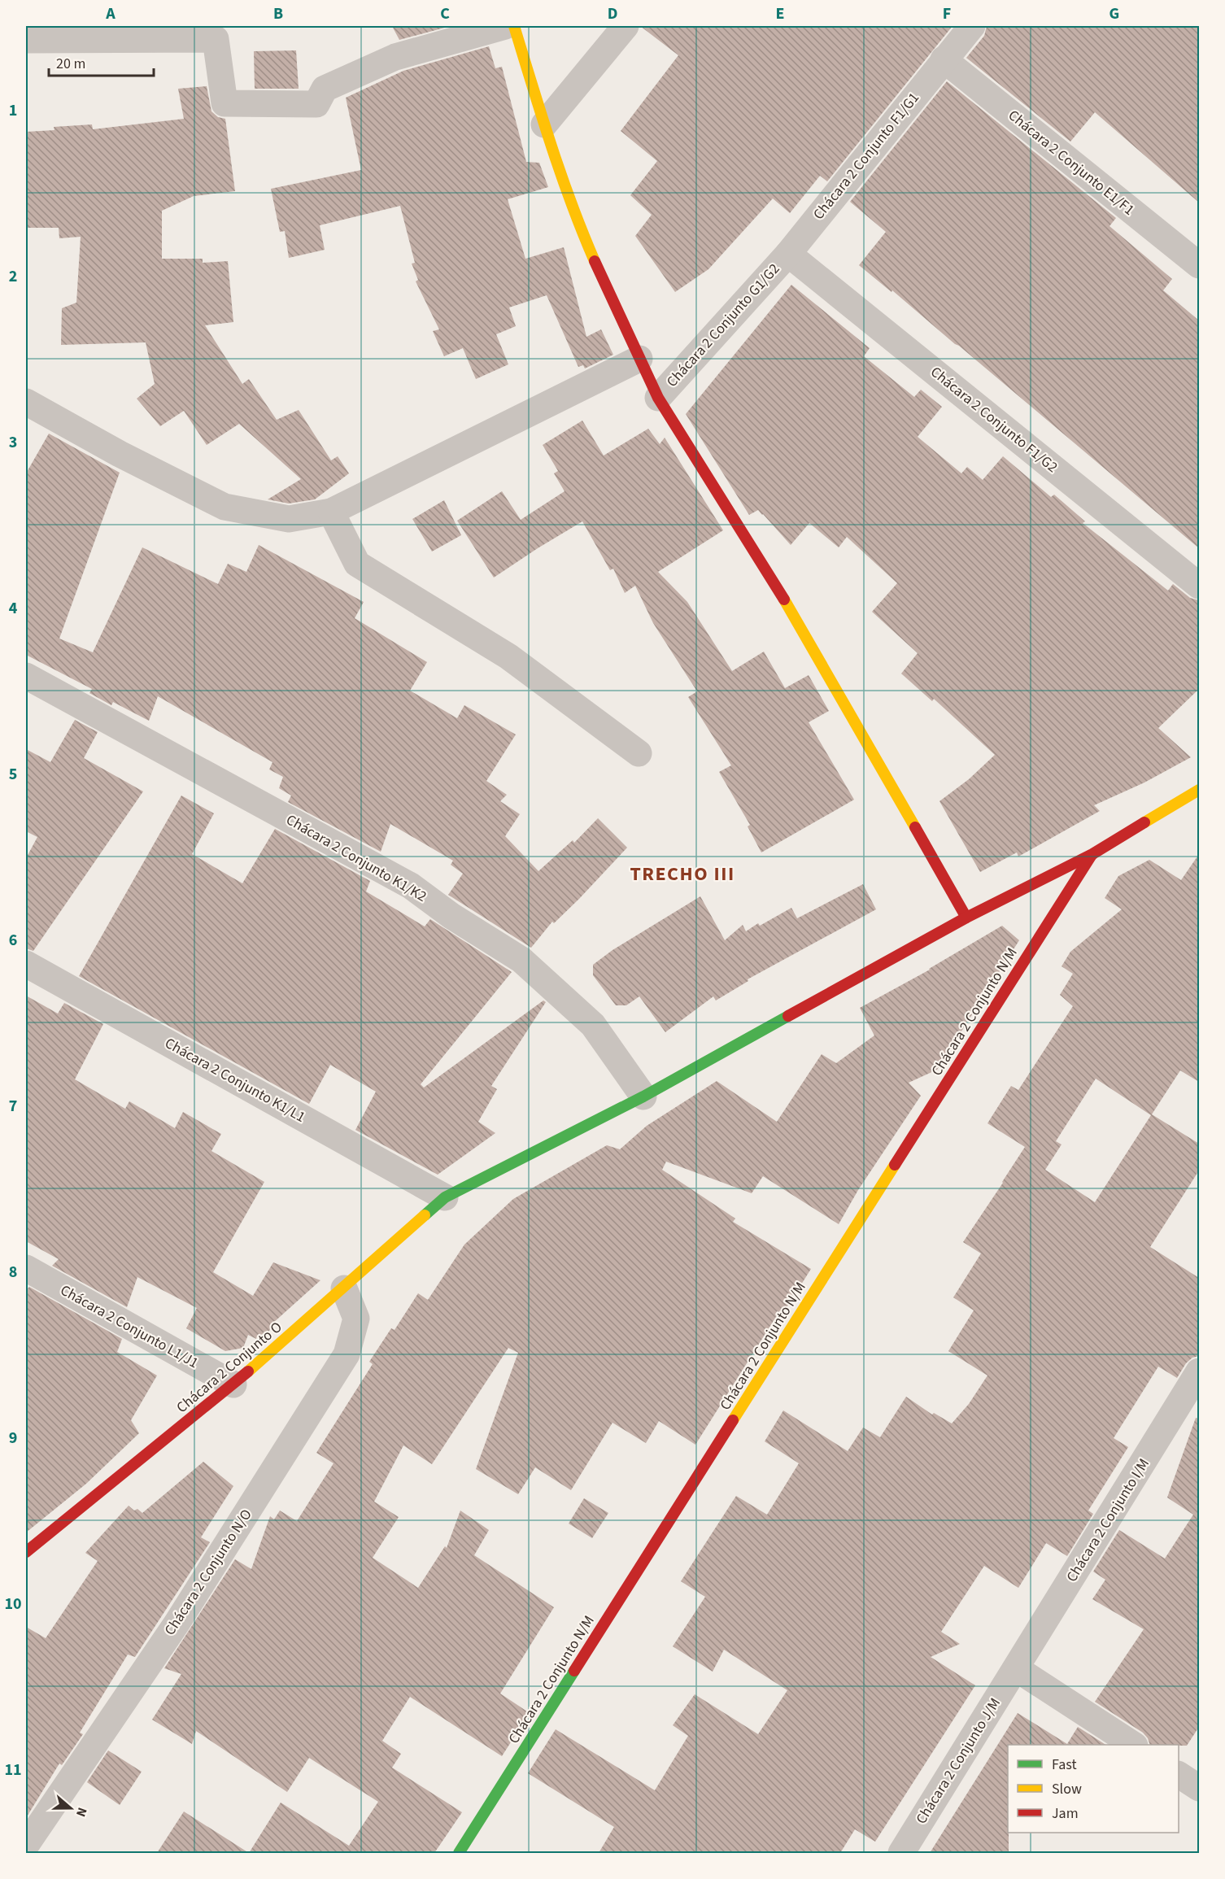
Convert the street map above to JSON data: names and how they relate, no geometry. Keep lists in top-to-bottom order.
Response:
{
  "streets": {
    "street": [
      "Chácara 2 Conjunto F1/G1",
      "Chácara 2 Conjunto E1/F1",
      "Chácara 2 Conjunto G1/G2",
      "Chácara 2 Conjunto F1/G2",
      "Chácara 2 Conjunto K1/K2",
      "Chácara 2 Conjunto N/M",
      "Chácara 2 Conjunto K1/L1",
      "Chácara 2 Conjunto L1/J1",
      "Chácara 2 Conjunto O",
      "Chácara 2 Conjunto I/M",
      "Chácara 2 Conjunto N/O",
      "Chácara 2 Conjunto J/M"
    ]
  },
  "crossings": [
    ["Chácara 2 Conjunto F1/G1", "Chácara 2 Conjunto E1/F1"],
    ["Chácara 2 Conjunto F1/G1", "Chácara 2 Conjunto G1/G2"],
    ["Chácara 2 Conjunto F1/G1", "Chácara 2 Conjunto F1/G2"],
    ["Chácara 2 Conjunto G1/G2", "Chácara 2 Conjunto F1/G2"],
    ["Chácara 2 Conjunto K1/K2", "Chácara 2 Conjunto O"],
    ["Chácara 2 Conjunto N/M", "Chácara 2 Conjunto O"],
    ["Chácara 2 Conjunto K1/L1", "Chácara 2 Conjunto O"],
    ["Chácara 2 Conjunto L1/J1", "Chácara 2 Conjunto O"],
    ["Chácara 2 Conjunto O", "Chácara 2 Conjunto N/O"],
    ["Chácara 2 Conjunto I/M", "Chácara 2 Conjunto J/M"]
  ],
  "districts": ["TRECHO III"],
  "legend": ["Fast", "Slow", "Jam"],
  "scale_bar": "20 m",
  "north": "right",
  "grid": {
    "columns": [
      "A",
      "B",
      "C",
      "D",
      "E",
      "F",
      "G"
    ],
    "rows": [
      "1",
      "2",
      "3",
      "4",
      "5",
      "6",
      "7",
      "8",
      "9",
      "10",
      "11"
    ]
  }
}
